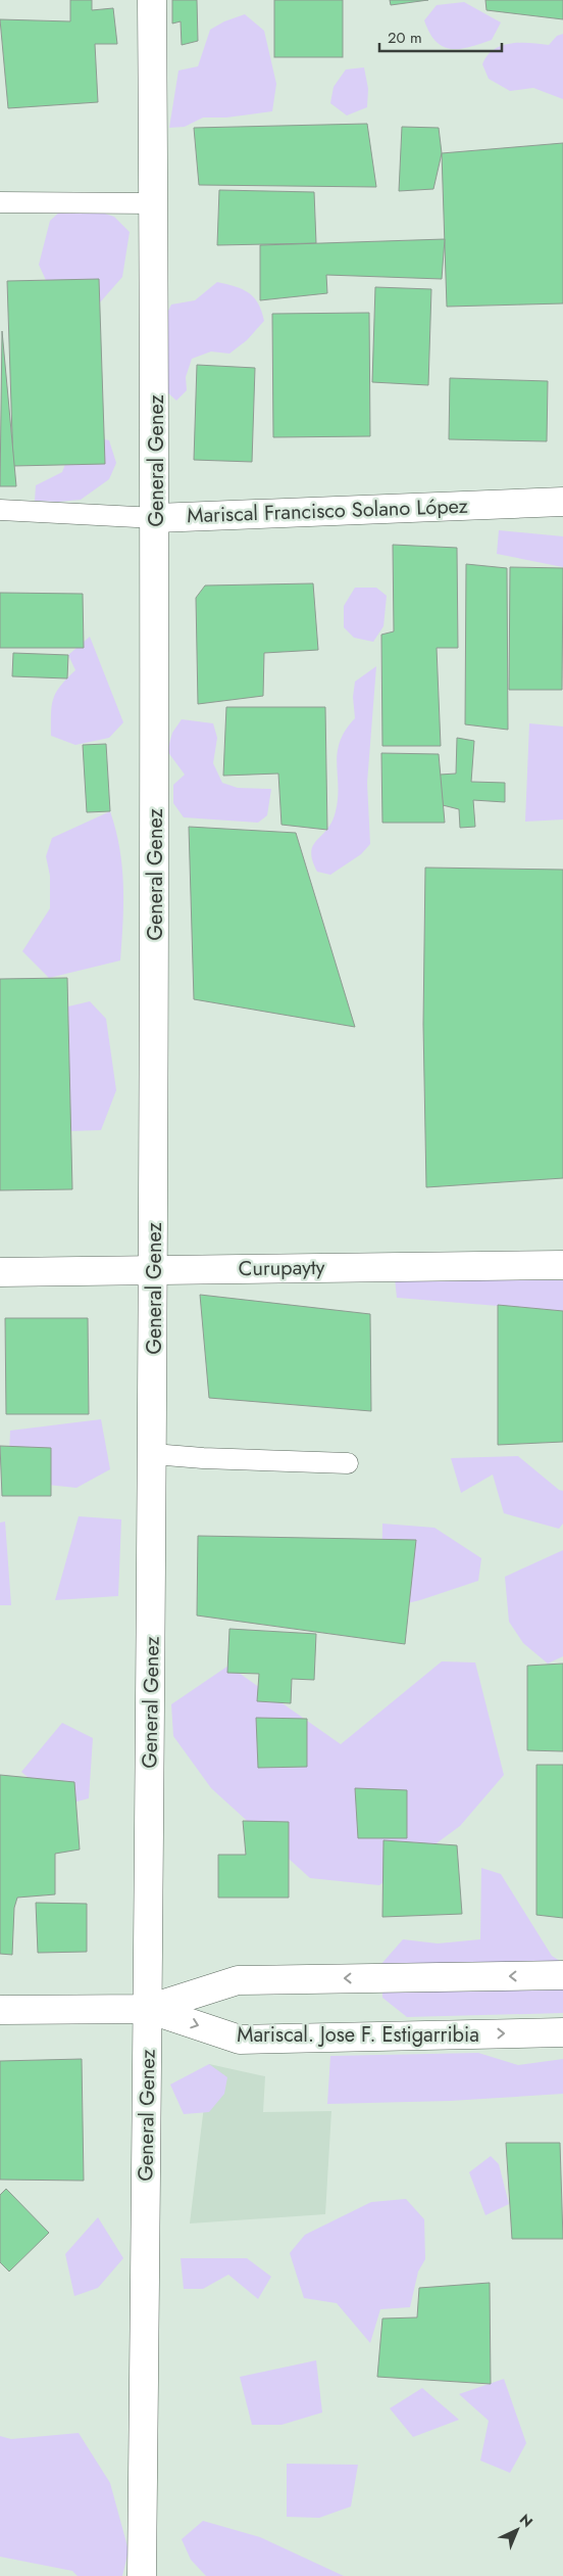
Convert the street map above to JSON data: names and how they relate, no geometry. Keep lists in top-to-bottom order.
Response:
{
  "streets": {
    "street": [
      "General Genez",
      "Mariscal Francisco Solano López",
      "Curupayty",
      "Mariscal. Jose F. Estigarribia"
    ]
  },
  "crossings": [
    ["General Genez", "Mariscal Francisco Solano López"],
    ["General Genez", "Curupayty"],
    ["General Genez", "Mariscal. Jose F. Estigarribia"]
  ],
  "scale_bar": "20 m",
  "north": "top right"
}
